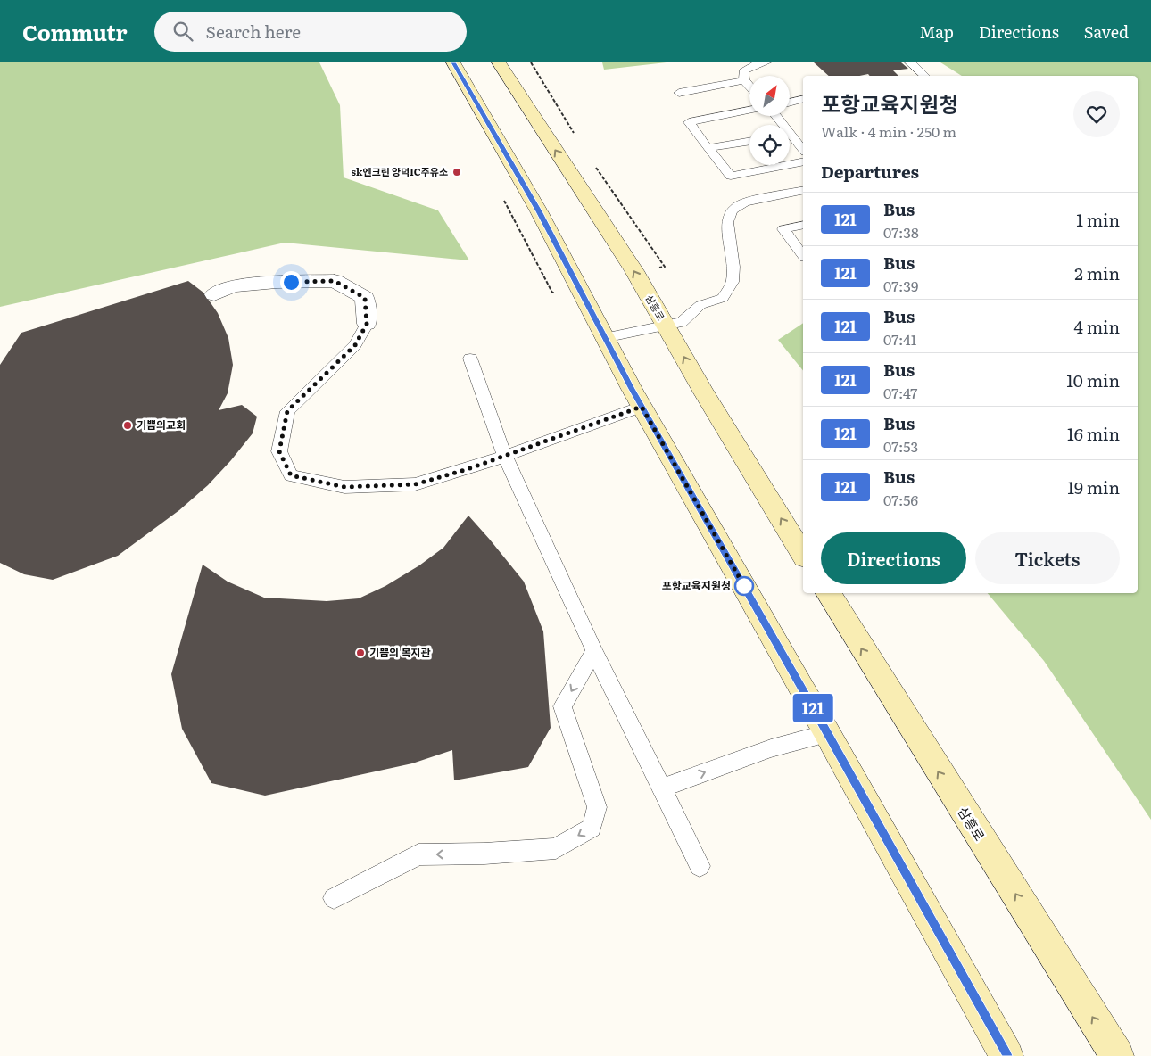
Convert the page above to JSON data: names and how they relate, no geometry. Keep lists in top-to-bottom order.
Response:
{
  "streets": {
    "main road": ["삼흥로"]
  },
  "places": [
    "sk엔크린 양덕IC주유소",
    "기쁨의교회",
    "포항교육지원청",
    "기쁨의 복지관"
  ],
  "lines": ["bus line 121"],
  "north": "top right",
  "page": {
    "header": "Commutr",
    "search": "Search here",
    "nav": ["Map", "Directions", "Saved"],
    "on_map": "121",
    "heading": [
      ["포항교육지원청", "Walk · 4 min · 250 m"],
      "Departures"
    ],
    "list": [
      {
        "mark": "121",
        "name": "Bus",
        "note": "07:38",
        "value": "1 min"
      },
      {
        "mark": "121",
        "name": "Bus",
        "note": "07:39",
        "value": "2 min"
      },
      {
        "mark": "121",
        "name": "Bus",
        "note": "07:41",
        "value": "4 min"
      },
      {
        "mark": "121",
        "name": "Bus",
        "note": "07:47",
        "value": "10 min"
      },
      {
        "mark": "121",
        "name": "Bus",
        "note": "07:53",
        "value": "16 min"
      },
      {
        "mark": "121",
        "name": "Bus",
        "note": "07:56",
        "value": "19 min"
      }
    ],
    "buttons": ["Directions", "Tickets"]
  }
}
